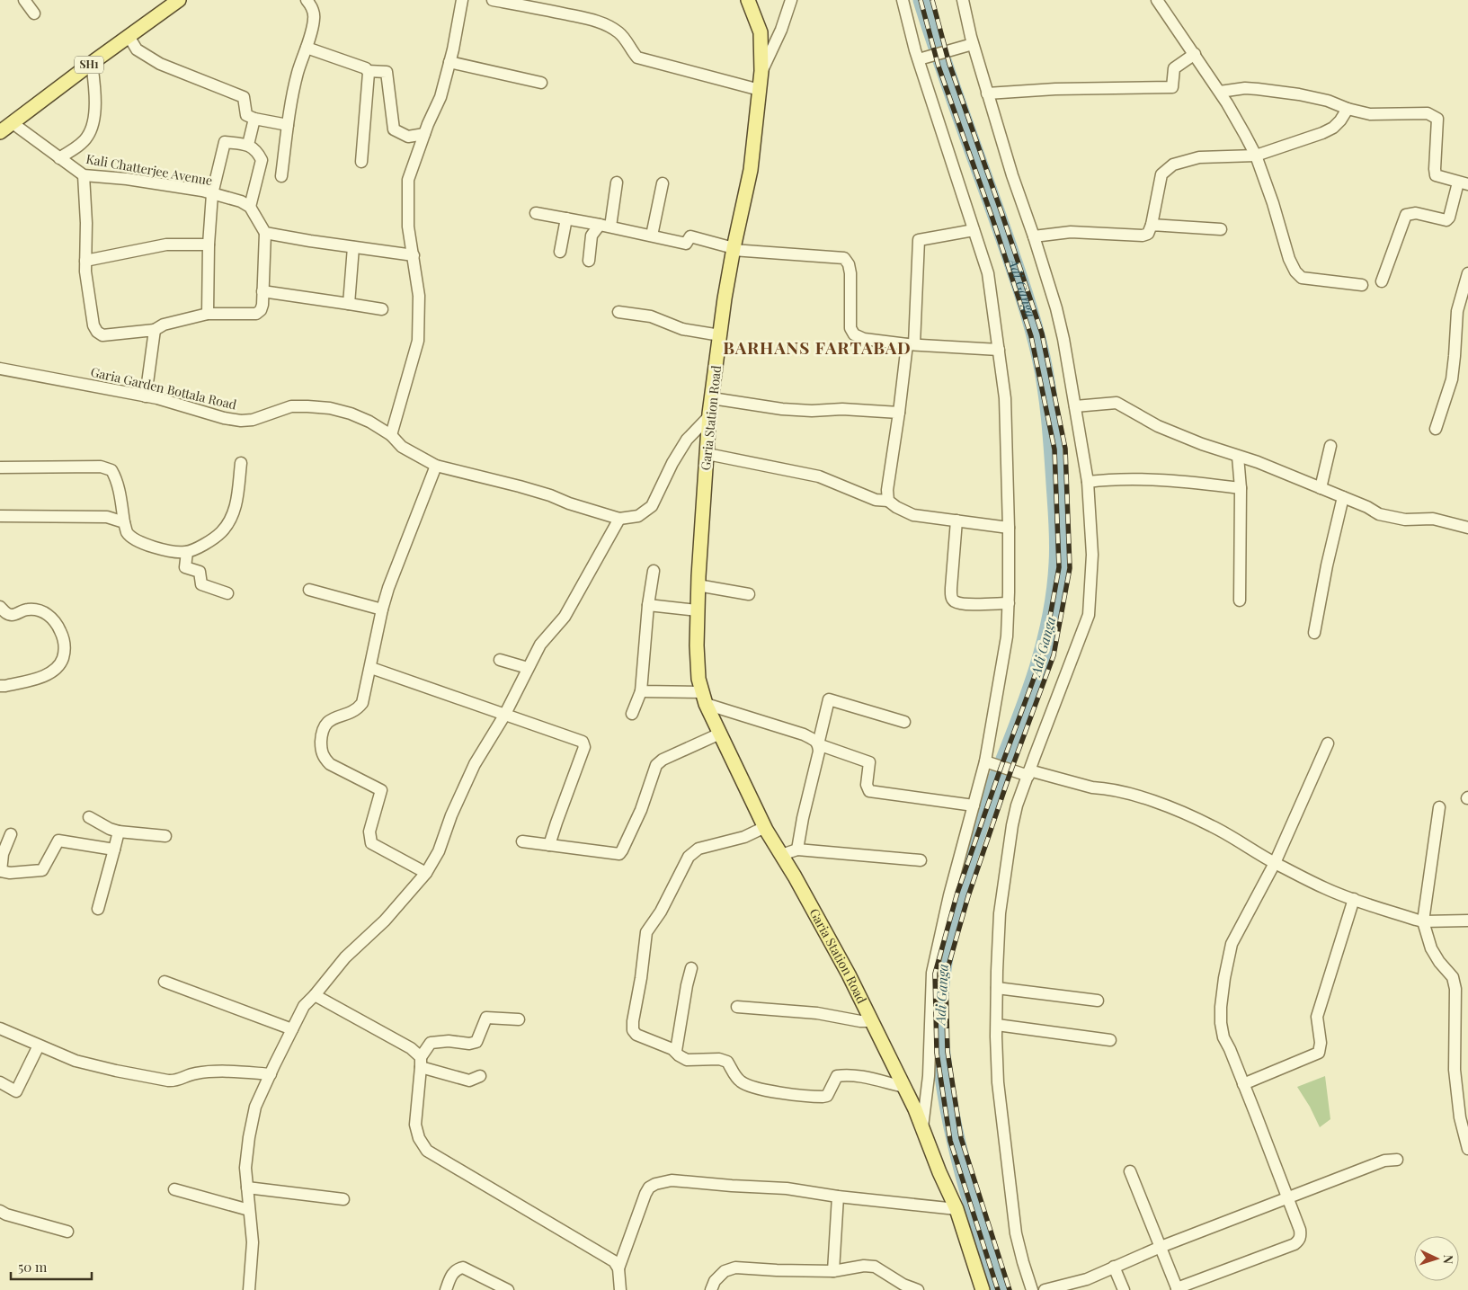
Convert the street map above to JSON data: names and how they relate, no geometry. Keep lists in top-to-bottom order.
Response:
{
  "streets": {
    "main road": ["SH1", "Garia Station Road"],
    "street": ["Kali Chatterjee Avenue", "Garia Garden Bottala Road"]
  },
  "crossings": [
    ["SH1", "Kali Chatterjee Avenue"]
  ],
  "districts": ["BARHANS FARTABAD"],
  "water": ["Adi Ganga"],
  "scale_bar": "50 m",
  "north": "right"
}
